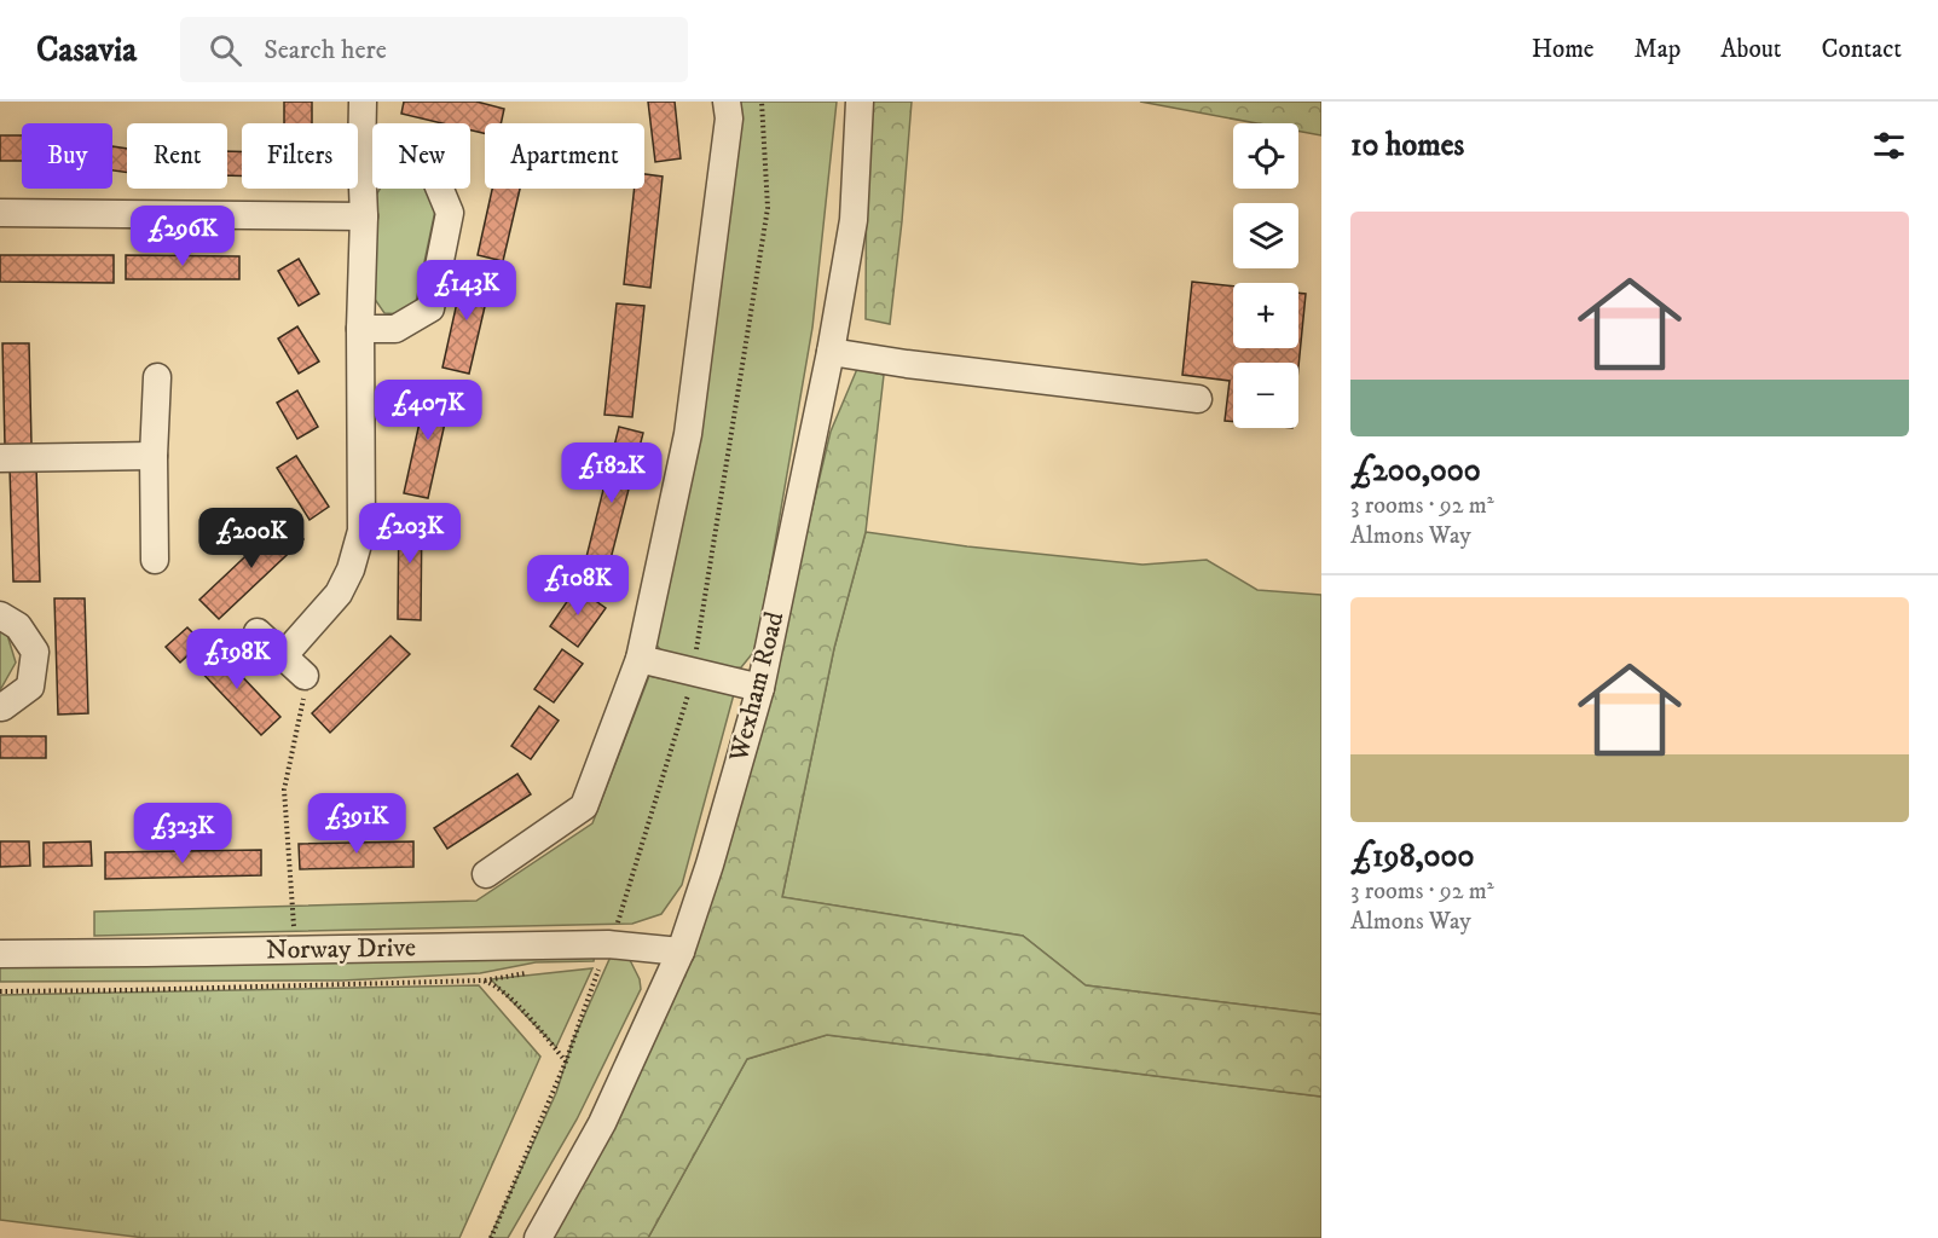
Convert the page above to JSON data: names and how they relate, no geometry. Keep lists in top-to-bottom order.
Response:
{
  "streets": {
    "street": ["Wexham Road", "Norway Drive"]
  },
  "crossings": [
    ["Wexham Road", "Norway Drive"]
  ],
  "page": {
    "header": "Casavia",
    "search": "Search here",
    "nav": [
      "Home",
      "Map",
      "About",
      "Contact"
    ],
    "heading": "10 homes",
    "map_buttons": ["+", "−"],
    "chip": [
      "Buy",
      "Rent",
      "Filters",
      "New",
      "Apartment"
    ],
    "list": [
      {
        "name": "£200,000",
        "note": "3 rooms · 92 m² · Almons Way"
      },
      {
        "name": "£198,000",
        "note": "3 rooms · 92 m² · Almons Way"
      }
    ],
    "price": [
      "£296K",
      "£143K",
      "£407K",
      "£182K",
      "£203K",
      "£200K",
      "£108K",
      "£198K",
      "£391K",
      "£323K"
    ]
  }
}
